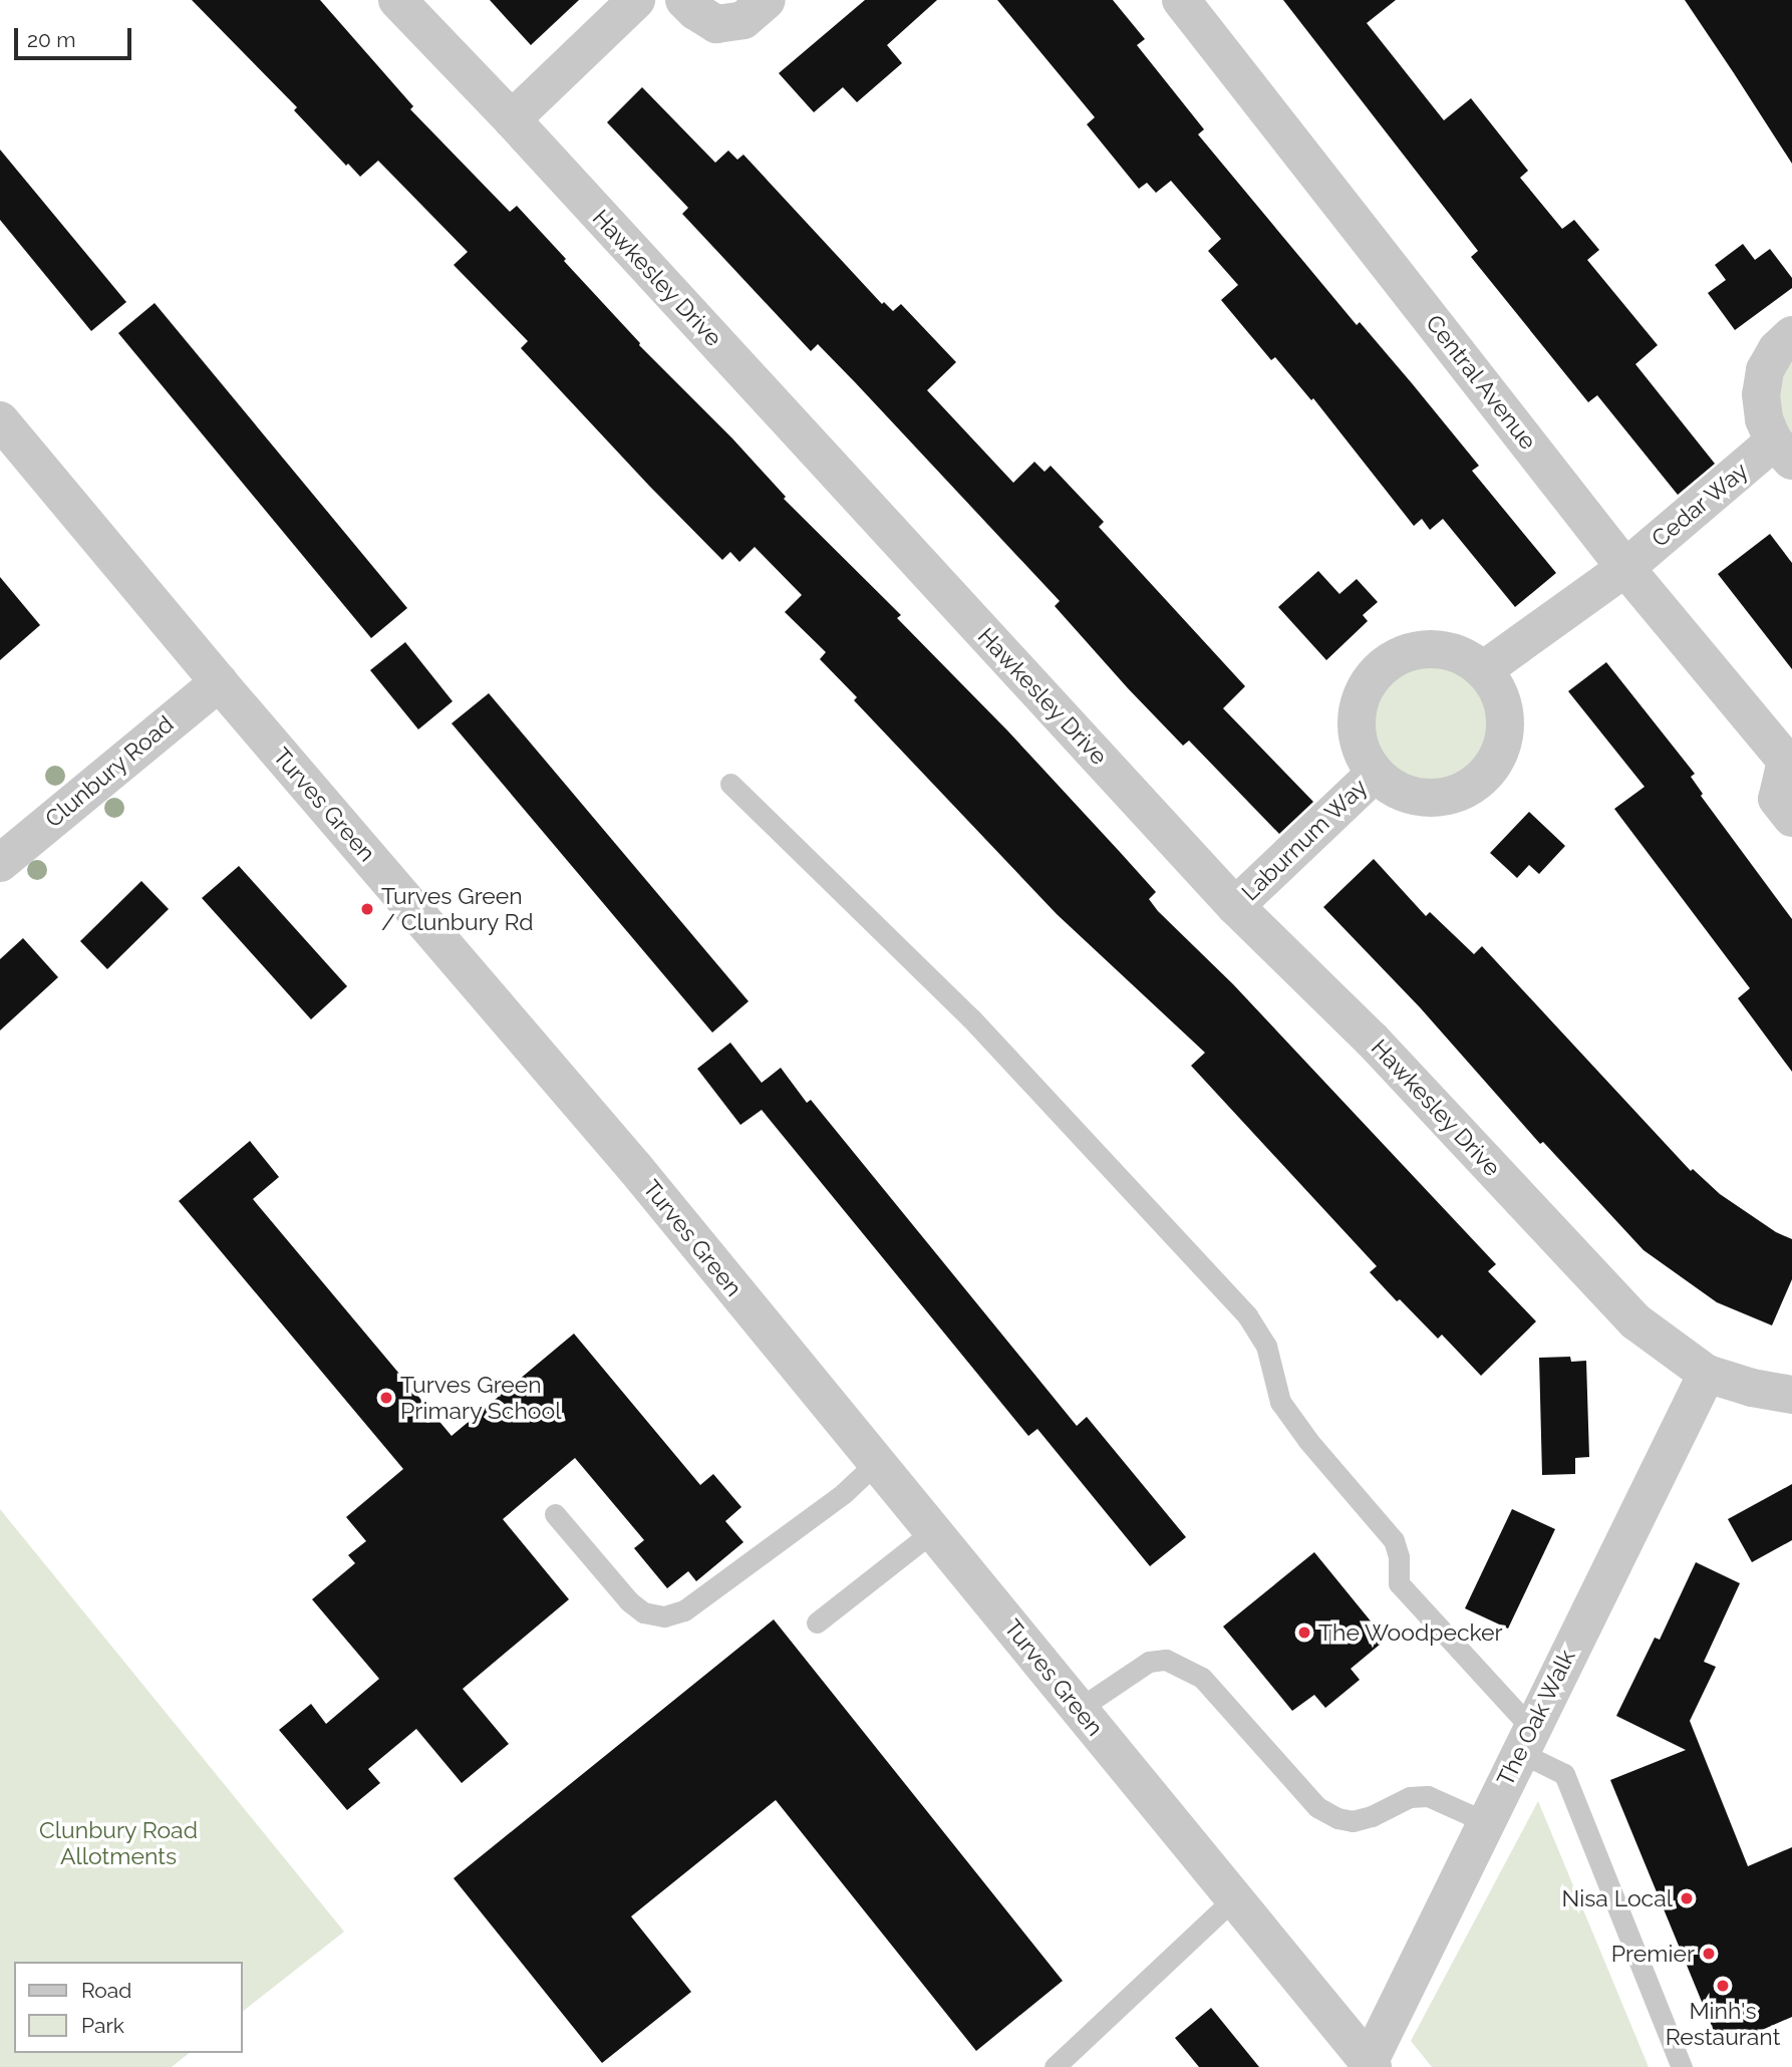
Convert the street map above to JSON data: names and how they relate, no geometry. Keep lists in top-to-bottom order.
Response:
{
  "streets": {
    "street": [
      "Hawkesley Drive",
      "Central Avenue",
      "Cedar Way",
      "Clunbury Road",
      "Turves Green",
      "Laburnum Way",
      "The Oak Walk"
    ]
  },
  "crossings": [
    ["Hawkesley Drive", "Laburnum Way"],
    ["Hawkesley Drive", "The Oak Walk"],
    ["Central Avenue", "Cedar Way"],
    ["Clunbury Road", "Turves Green"],
    ["Turves Green", "The Oak Walk"]
  ],
  "parks": ["Clunbury Road Allotments"],
  "places": [
    "Turves Green / Clunbury Rd",
    "Turves Green Primary School",
    "The Woodpecker",
    "Nisa Local",
    "Premier",
    "Minh's Restaurant"
  ],
  "legend": ["Road", "Park"],
  "scale_bar": "20 m"
}
